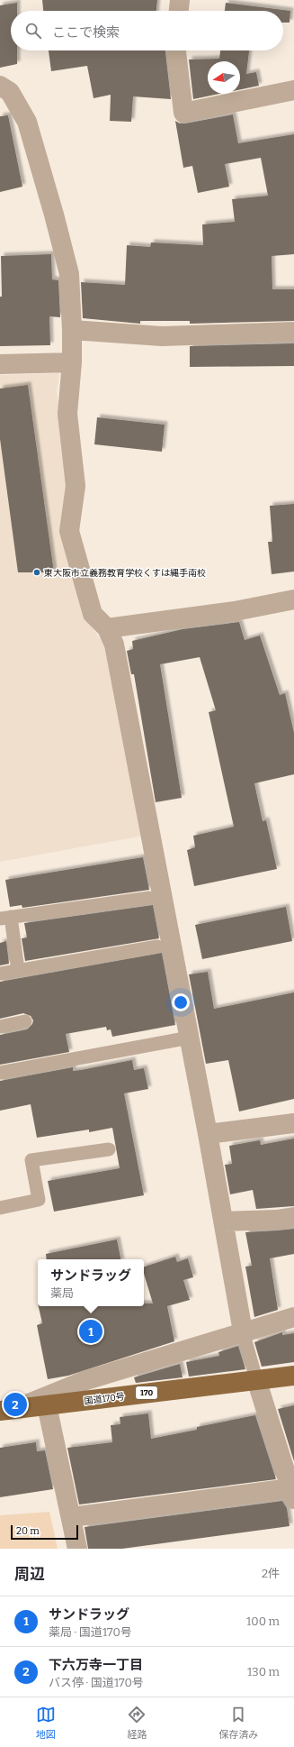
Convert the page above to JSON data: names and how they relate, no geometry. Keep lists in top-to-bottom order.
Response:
{
  "streets": {
    "highway": ["170", "国道170号"]
  },
  "places": ["東大阪市立義務教育学校くすは縄手南校"],
  "scale_bar": "20 m",
  "north": "left",
  "page": {
    "search": "ここで検索",
    "popup": ["サンドラッグ", "薬局"],
    "pins": ["1", "2"],
    "scale": "20 m",
    "heading": ["周辺", "2件"],
    "list": [
      {
        "mark": "1",
        "name": "サンドラッグ",
        "note": "薬局 · 国道170号",
        "value": "100 m"
      },
      {
        "mark": "2",
        "name": "下六万寺一丁目",
        "note": "バス停 · 国道170号",
        "value": "130 m"
      }
    ],
    "nav": ["地図", "経路", "保存済み"]
  }
}
